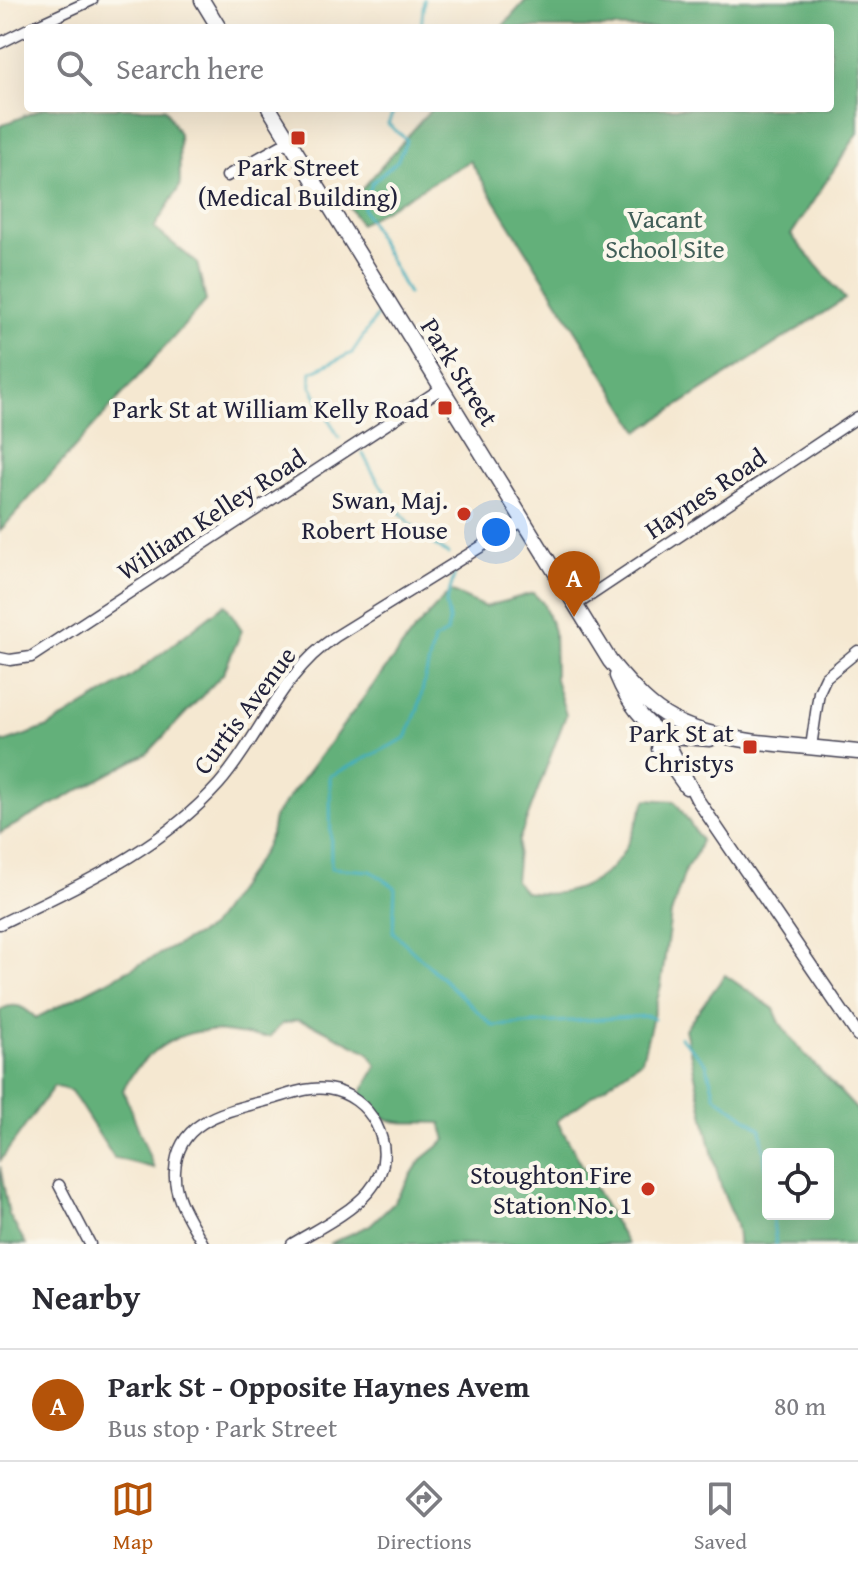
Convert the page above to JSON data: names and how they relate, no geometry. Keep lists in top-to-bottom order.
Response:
{
  "streets": {
    "main road": ["Park Street"],
    "street": ["Haynes Road", "William Kelley Road", "Curtis Avenue"]
  },
  "crossings": [
    ["Park Street", "Haynes Road"],
    ["Park Street", "William Kelley Road"],
    ["Park Street", "Curtis Avenue"]
  ],
  "parks": ["Vacant School Site"],
  "places": {
    "transit": ["Park Street (Medical Building)", "Park St at William Kelly Road", "Park St at Christys"],
    "other": ["Swan, Maj. Robert House", "Stoughton Fire Station No. 1"]
  },
  "page": {
    "search": "Search here",
    "pins": "A",
    "heading": "Nearby",
    "list": [
      {
        "mark": "A",
        "name": "Park St - Opposite Haynes Avem",
        "note": "Bus stop · Park Street",
        "value": "80 m"
      }
    ],
    "nav": ["Map", "Directions", "Saved"]
  }
}
